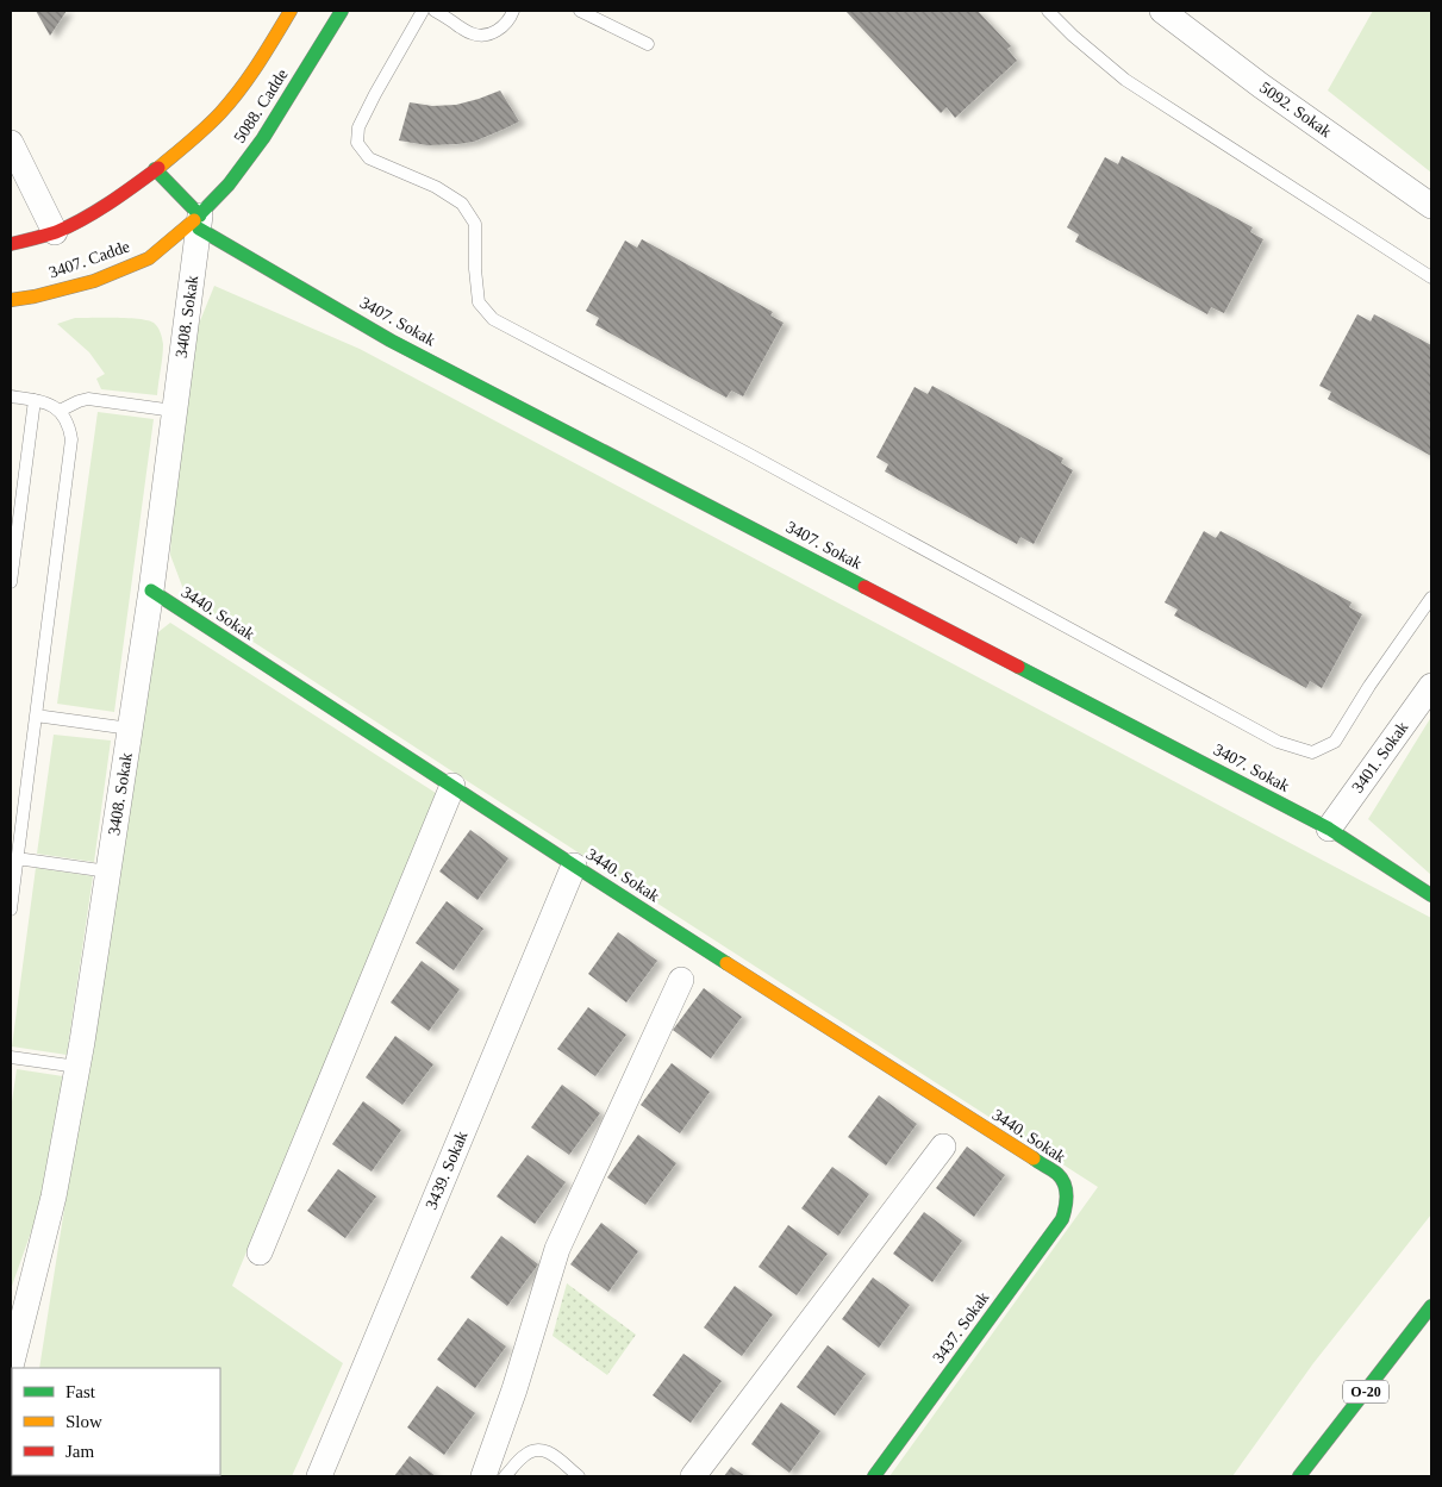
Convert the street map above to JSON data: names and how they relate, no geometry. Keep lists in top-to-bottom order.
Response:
{
  "streets": {
    "main road": [
      "5088. Cadde",
      "3407. Cadde",
      "3407. Sokak",
      "3440. Sokak",
      "3437. Sokak",
      "O-20"
    ],
    "street": [
      "5092. Sokak",
      "3408. Sokak",
      "3401. Sokak",
      "3439. Sokak"
    ]
  },
  "crossings": [
    ["5088. Cadde", "3407. Cadde"],
    ["5088. Cadde", "3408. Sokak"],
    ["5088. Cadde", "3407. Sokak"],
    ["3407. Cadde", "3408. Sokak"],
    ["3407. Cadde", "3407. Sokak"],
    ["3408. Sokak", "3407. Sokak"],
    ["3408. Sokak", "3440. Sokak"],
    ["3407. Sokak", "3401. Sokak"],
    ["3440. Sokak", "3439. Sokak"],
    ["3440. Sokak", "3437. Sokak"]
  ],
  "legend": ["Fast", "Slow", "Jam"]
}
